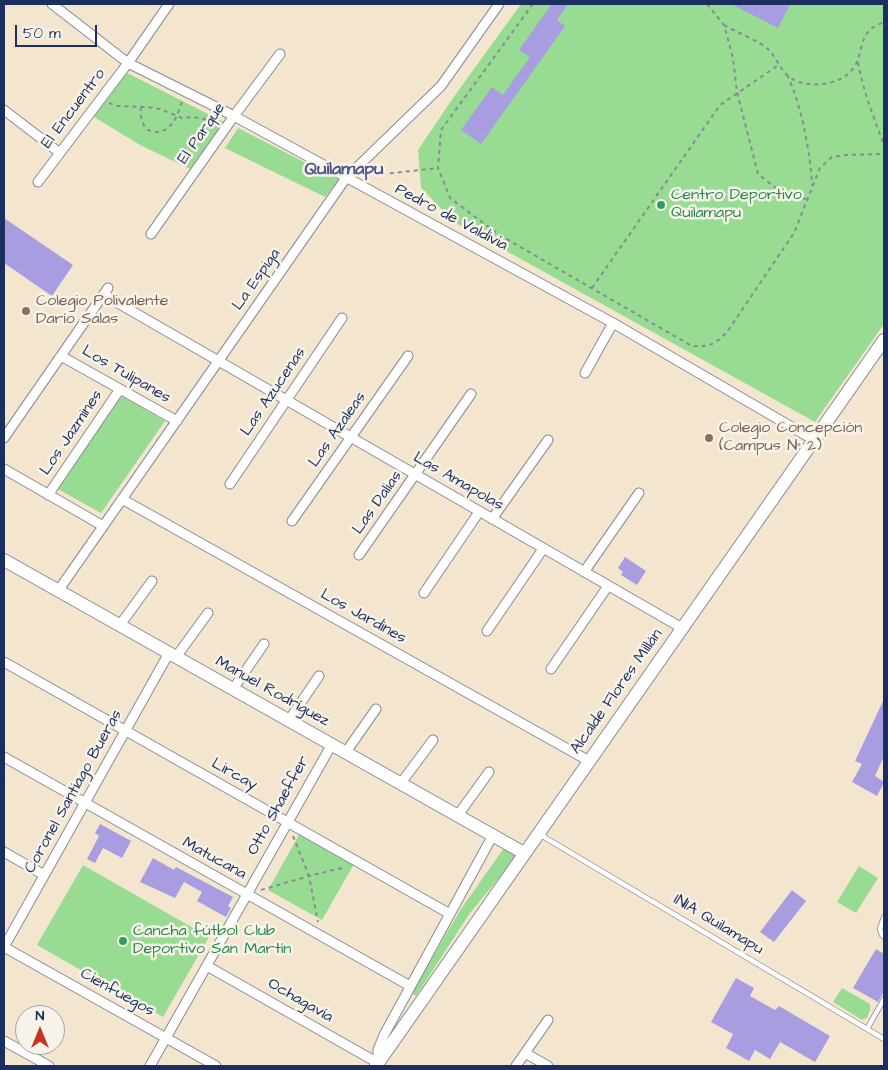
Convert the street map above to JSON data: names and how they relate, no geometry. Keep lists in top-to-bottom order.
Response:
{
  "streets": {
    "street": [
      "El Encuentro",
      "El Parque",
      "Pedro de Valdivia",
      "La Espiga",
      "Los Tulipanes",
      "Las Azucenas",
      "Las Azaleas",
      "Los Jazmines",
      "Las Amapolas",
      "Las Dalias",
      "Los Jardines",
      "Manuel Rodríguez",
      "Alcalde Flores Millán",
      "Lircay",
      "Coronel Santiago Bueras",
      "Otto Shaeffer",
      "Matucana",
      "Cienfuegos",
      "Ochagavía"
    ],
    "lane": ["INIA Quilamapu"]
  },
  "crossings": [
    ["El Encuentro", "Pedro de Valdivia"],
    ["El Parque", "Pedro de Valdivia"],
    ["Pedro de Valdivia", "La Espiga"],
    ["Pedro de Valdivia", "Alcalde Flores Millán"],
    ["La Espiga", "Los Tulipanes"],
    ["La Espiga", "Las Amapolas"],
    ["La Espiga", "Los Jardines"],
    ["La Espiga", "Manuel Rodríguez"],
    ["Los Tulipanes", "Los Jazmines"],
    ["Los Tulipanes", "Las Amapolas"],
    ["Las Azucenas", "Las Amapolas"],
    ["Las Azaleas", "Las Amapolas"],
    ["Las Amapolas", "Las Dalias"],
    ["Las Amapolas", "Alcalde Flores Millán"],
    ["Los Jardines", "Alcalde Flores Millán"],
    ["Manuel Rodríguez", "Alcalde Flores Millán"],
    ["Manuel Rodríguez", "Coronel Santiago Bueras"],
    ["Manuel Rodríguez", "Otto Shaeffer"],
    ["Alcalde Flores Millán", "INIA Quilamapu"],
    ["Alcalde Flores Millán", "Ochagavía"],
    ["Lircay", "Coronel Santiago Bueras"],
    ["Lircay", "Otto Shaeffer"],
    ["Coronel Santiago Bueras", "Matucana"],
    ["Coronel Santiago Bueras", "Cienfuegos"],
    ["Otto Shaeffer", "Matucana"],
    ["Otto Shaeffer", "Cienfuegos"],
    ["Otto Shaeffer", "Ochagavía"]
  ],
  "districts": ["Quilamapu"],
  "places": [
    "Centro Deportivo Quilamapu",
    "Colegio Polivalente Darío Salas",
    "Colegio Concepción (Campus N° 2)",
    "Cancha fútbol Club Deportivo San Martín"
  ],
  "scale_bar": "50 m",
  "north": "top"
}
